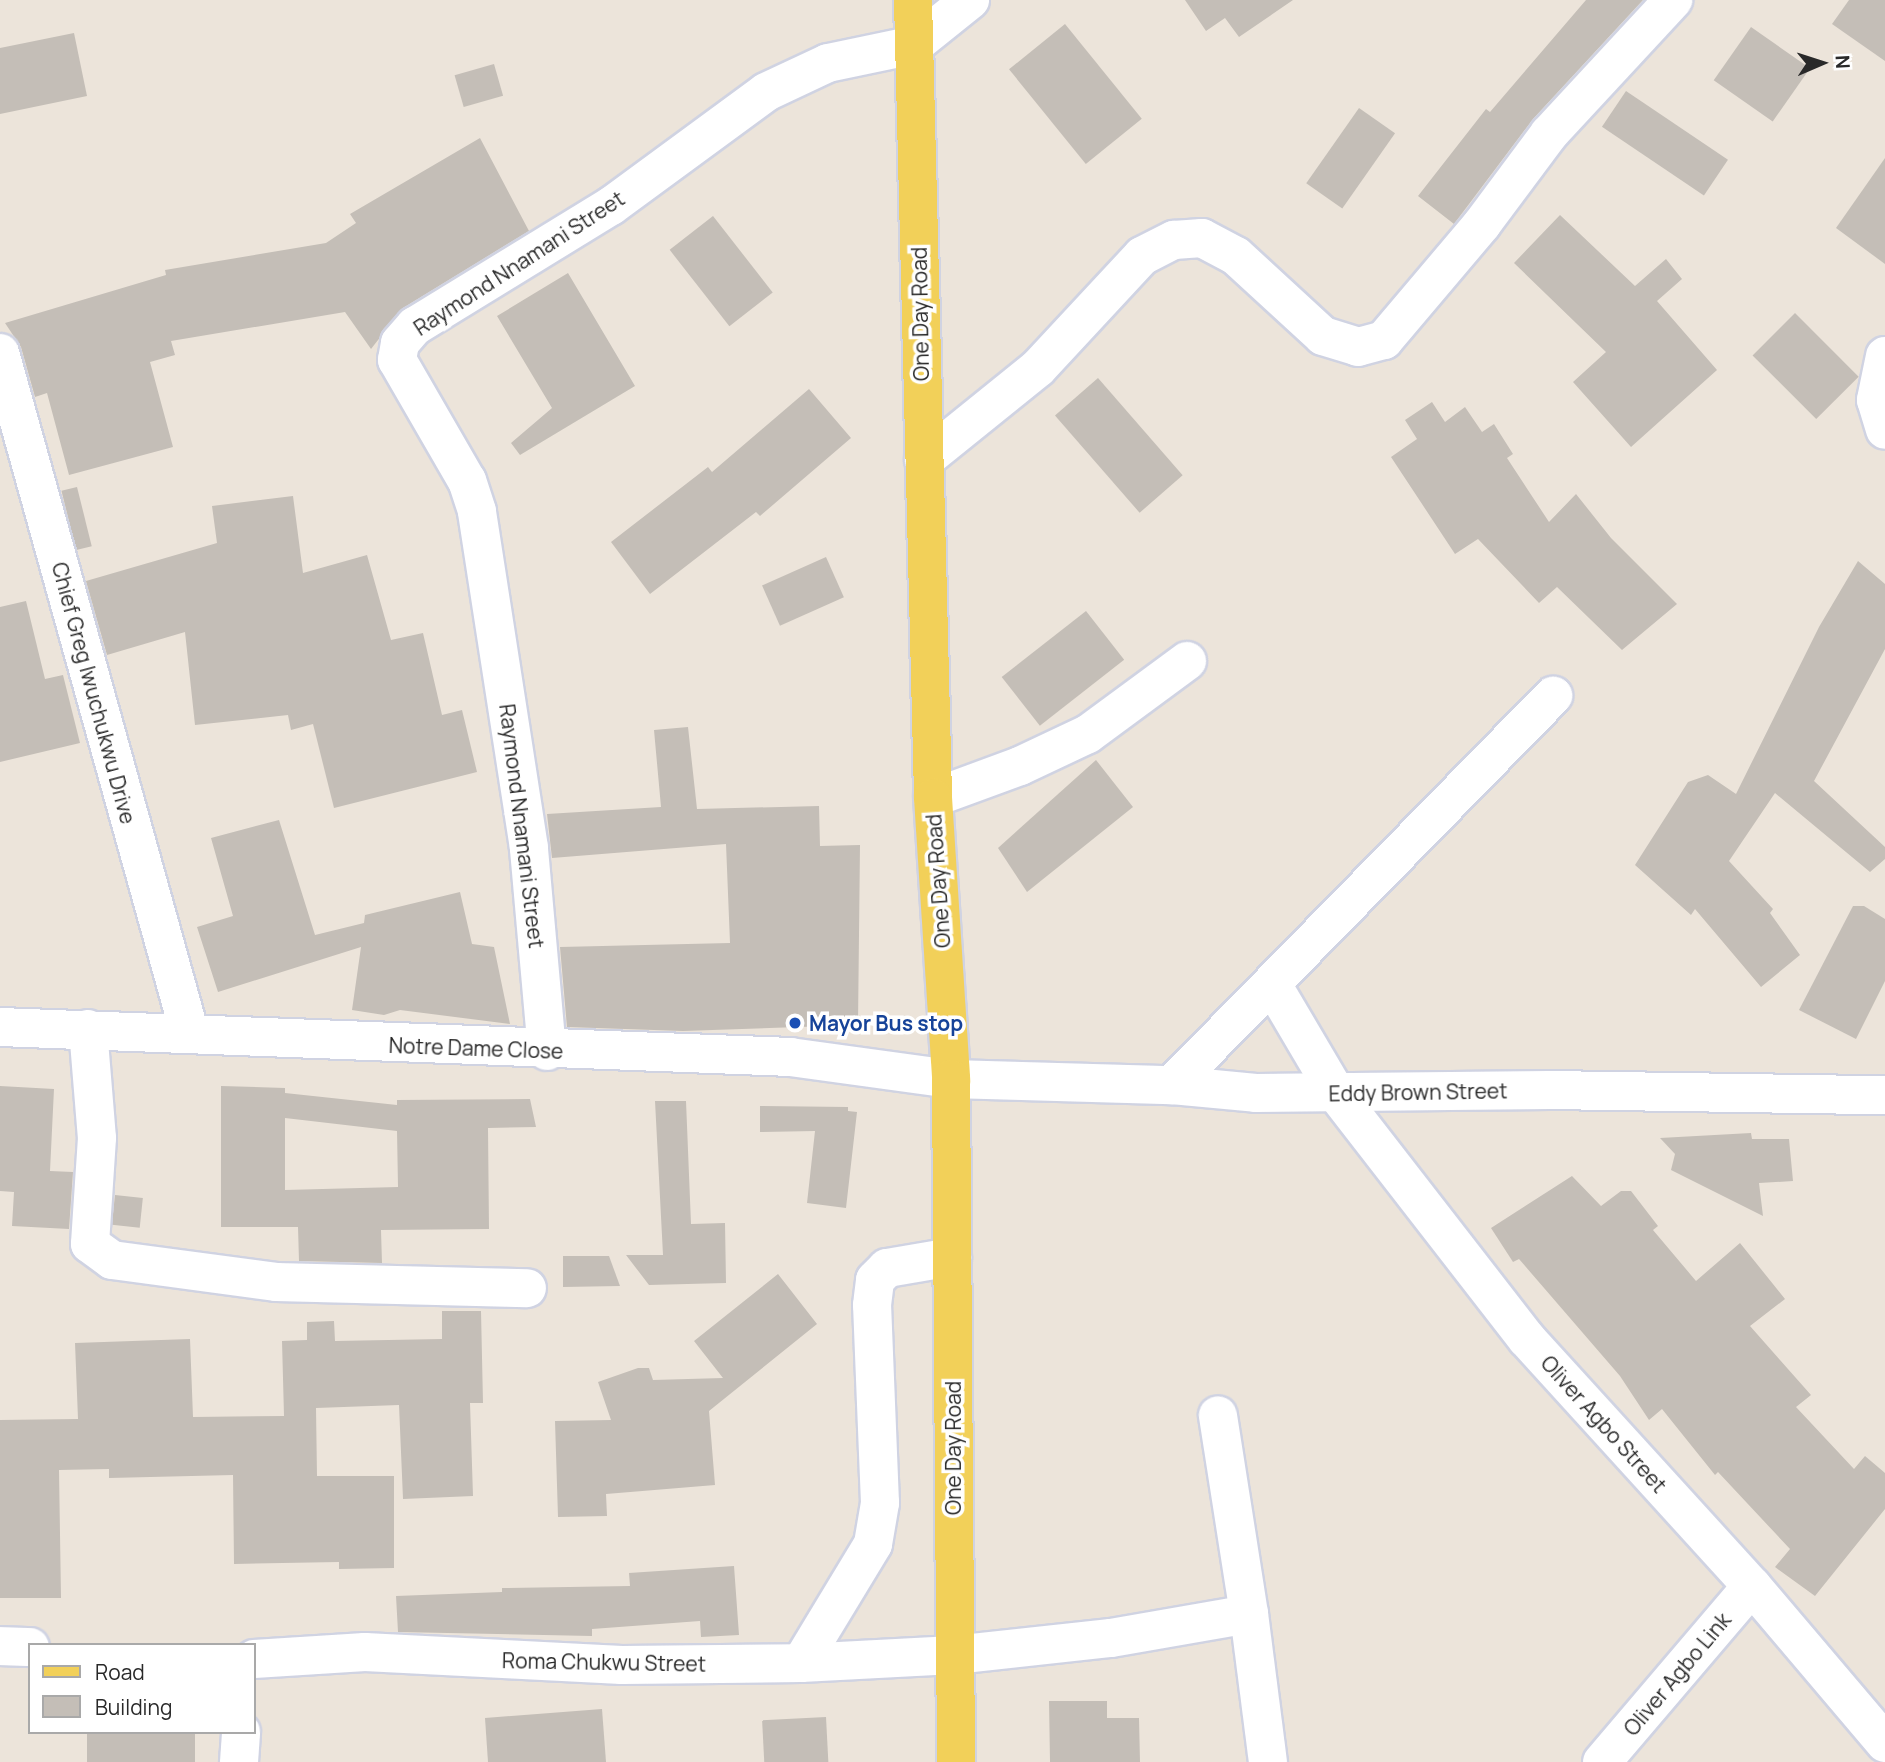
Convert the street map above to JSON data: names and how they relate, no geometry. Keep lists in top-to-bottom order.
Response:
{
  "streets": {
    "main road": ["One Day Road"],
    "street": [
      "Raymond Nnamani Street",
      "Chief Greg Iwuchukwu Drive",
      "Notre Dame Close",
      "Eddy Brown Street",
      "Oliver Agbo Street",
      "Roma Chukwu Street",
      "Oliver Agbo Link"
    ]
  },
  "crossings": [
    ["Raymond Nnamani Street", "One Day Road"],
    ["Raymond Nnamani Street", "Notre Dame Close"],
    ["One Day Road", "Notre Dame Close"],
    ["One Day Road", "Eddy Brown Street"],
    ["One Day Road", "Roma Chukwu Street"],
    ["Chief Greg Iwuchukwu Drive", "Notre Dame Close"],
    ["Notre Dame Close", "Eddy Brown Street"],
    ["Eddy Brown Street", "Oliver Agbo Street"],
    ["Oliver Agbo Street", "Oliver Agbo Link"]
  ],
  "places": ["Mayor Bus stop"],
  "legend": ["Road", "Building"],
  "north": "right"
}
